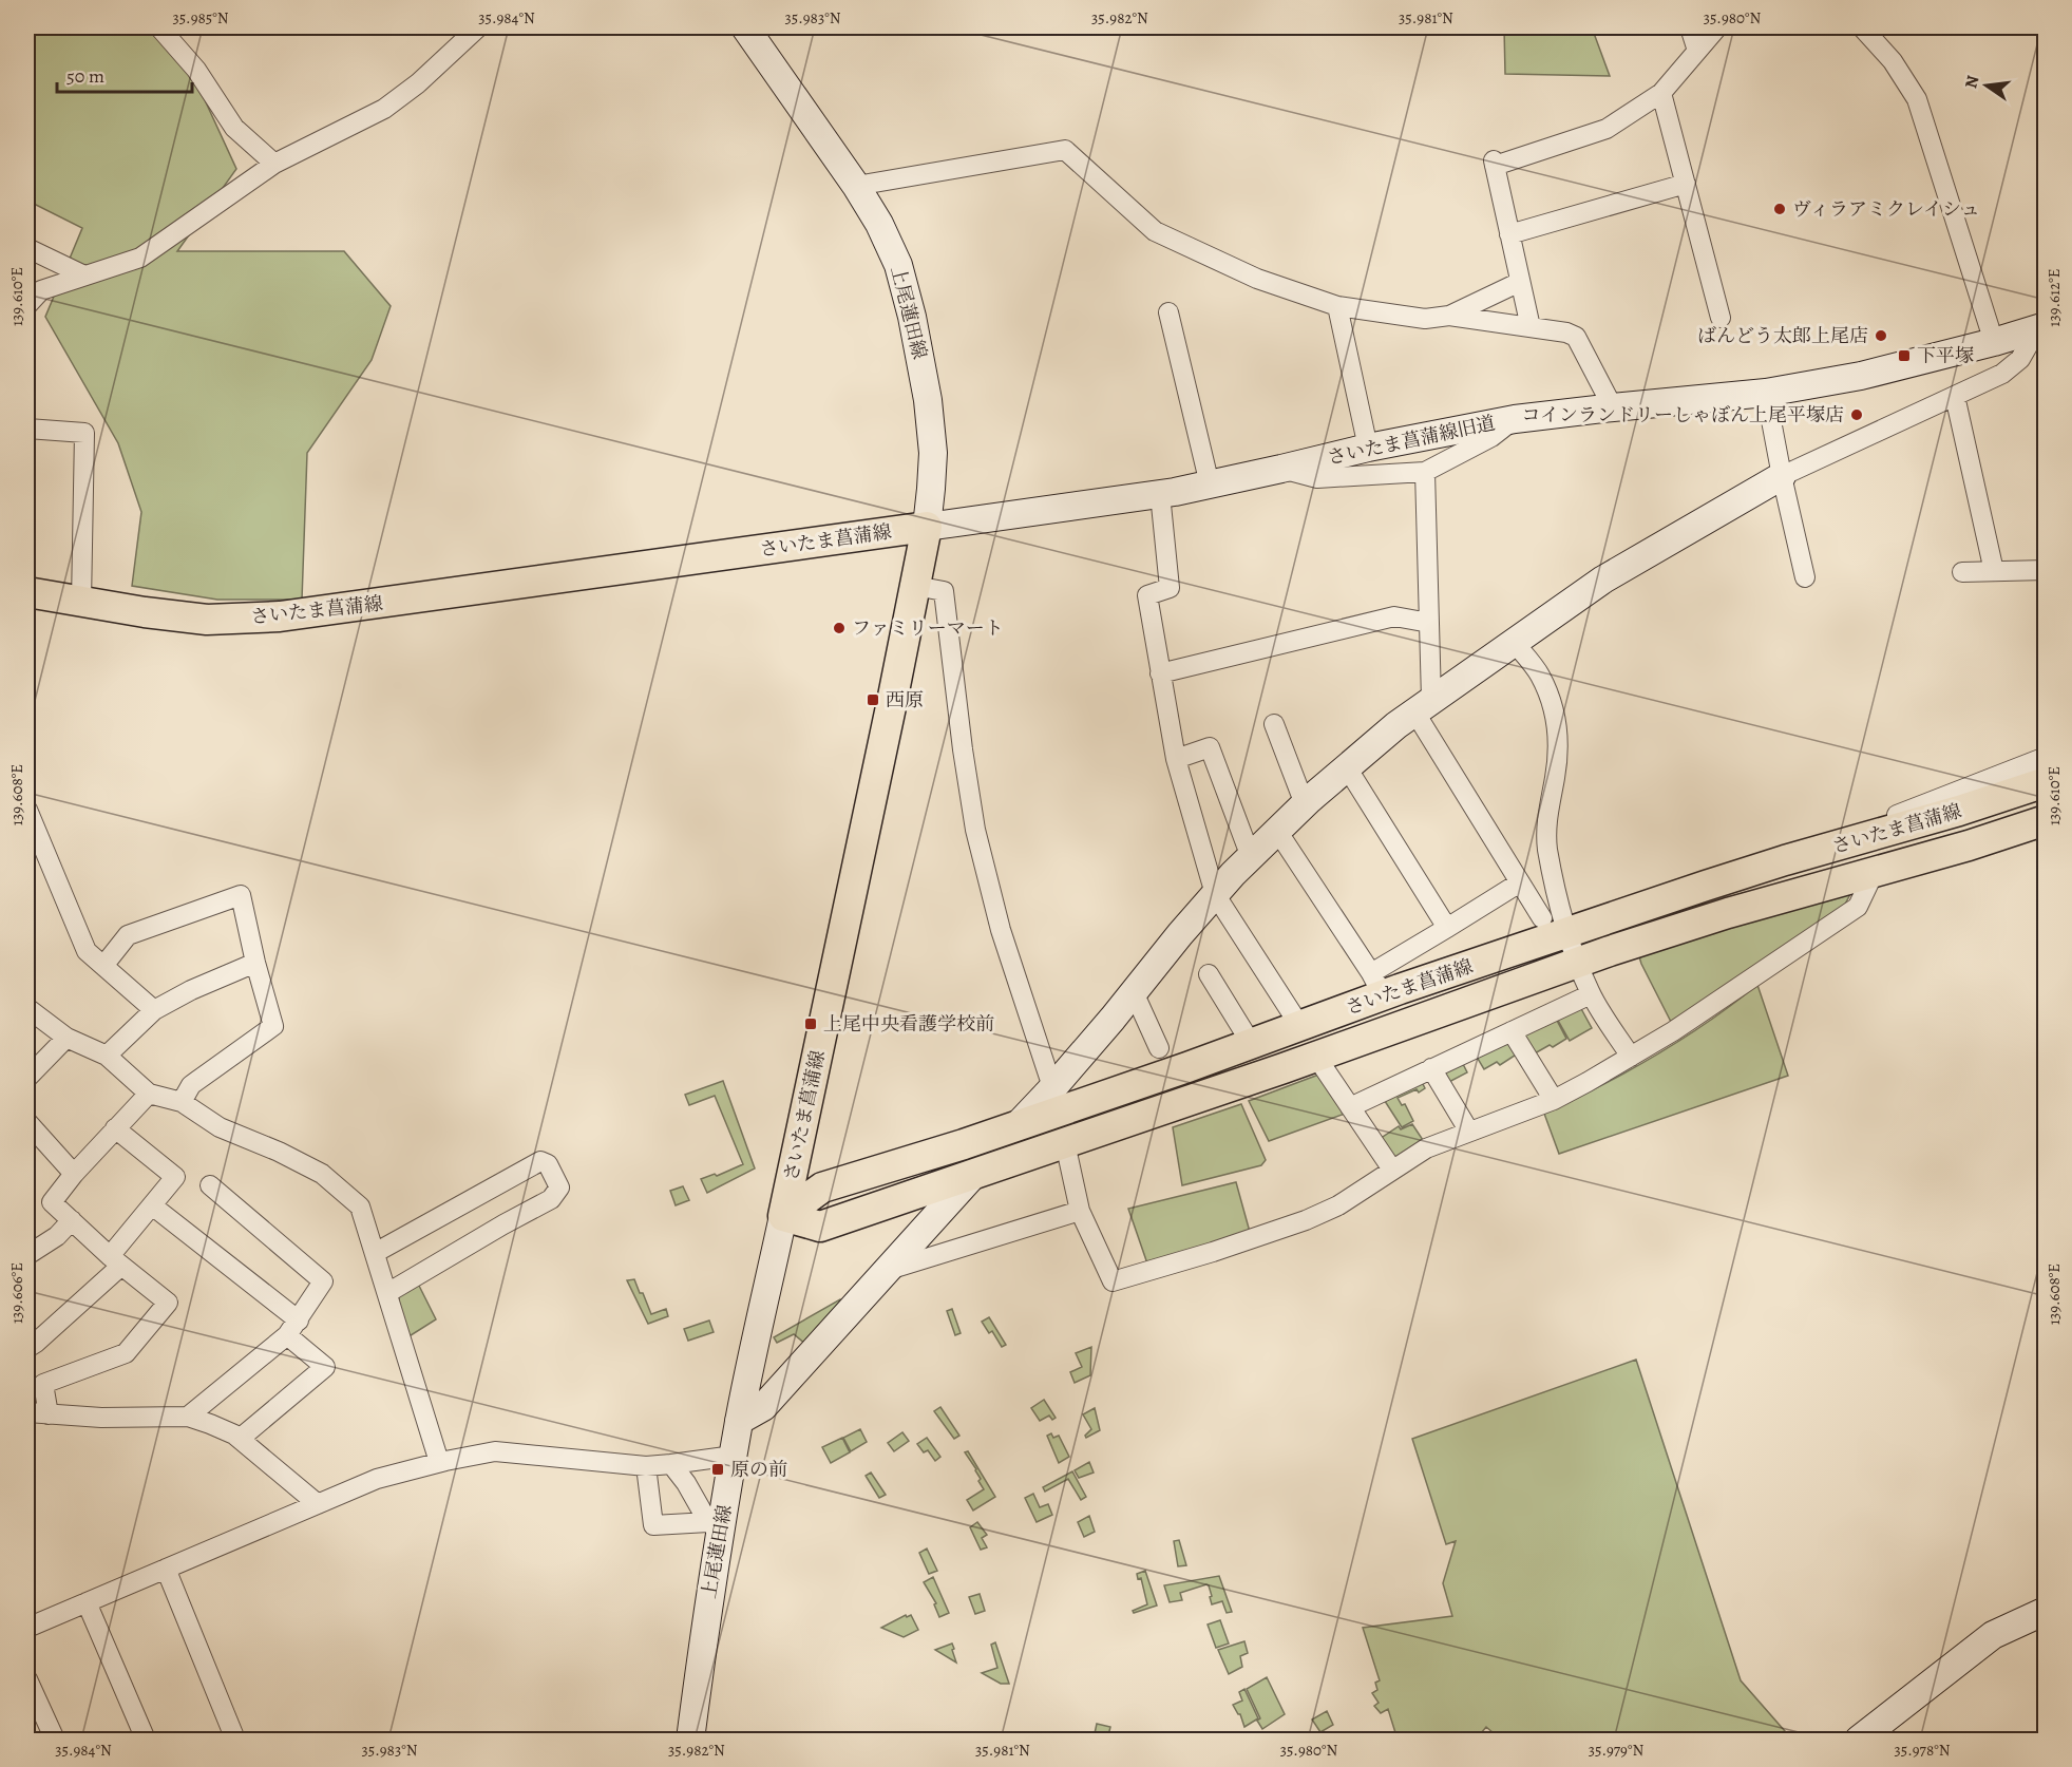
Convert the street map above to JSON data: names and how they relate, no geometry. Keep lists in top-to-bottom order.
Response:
{
  "streets": {
    "main road": ["さいたま菖蒲線"],
    "street": ["上尾蓮田線", "さいたま菖蒲線旧道"]
  },
  "crossings": [
    ["上尾蓮田線", "さいたま菖蒲線旧道"],
    ["上尾蓮田線", "さいたま菖蒲線"],
    ["さいたま菖蒲線旧道", "さいたま菖蒲線"]
  ],
  "places": {
    "other": [
      "ヴィラアミクレイシュ",
      "ばんどう太郎上尾店",
      "コインランドリーしゃぼん上尾平塚店",
      "ファミリーマート"
    ],
    "transit": [
      "下平塚",
      "西原",
      "上尾中央看護学校前",
      "原の前"
    ]
  },
  "scale_bar": "50 m",
  "north": "left",
  "coordinates": [
    "35.985°N",
    "35.984°N",
    "35.983°N",
    "35.982°N",
    "35.981°N",
    "35.980°N",
    "139.610°E",
    "139.612°E",
    "139.608°E",
    "139.606°E",
    "35.979°N",
    "35.978°N"
  ]
}
